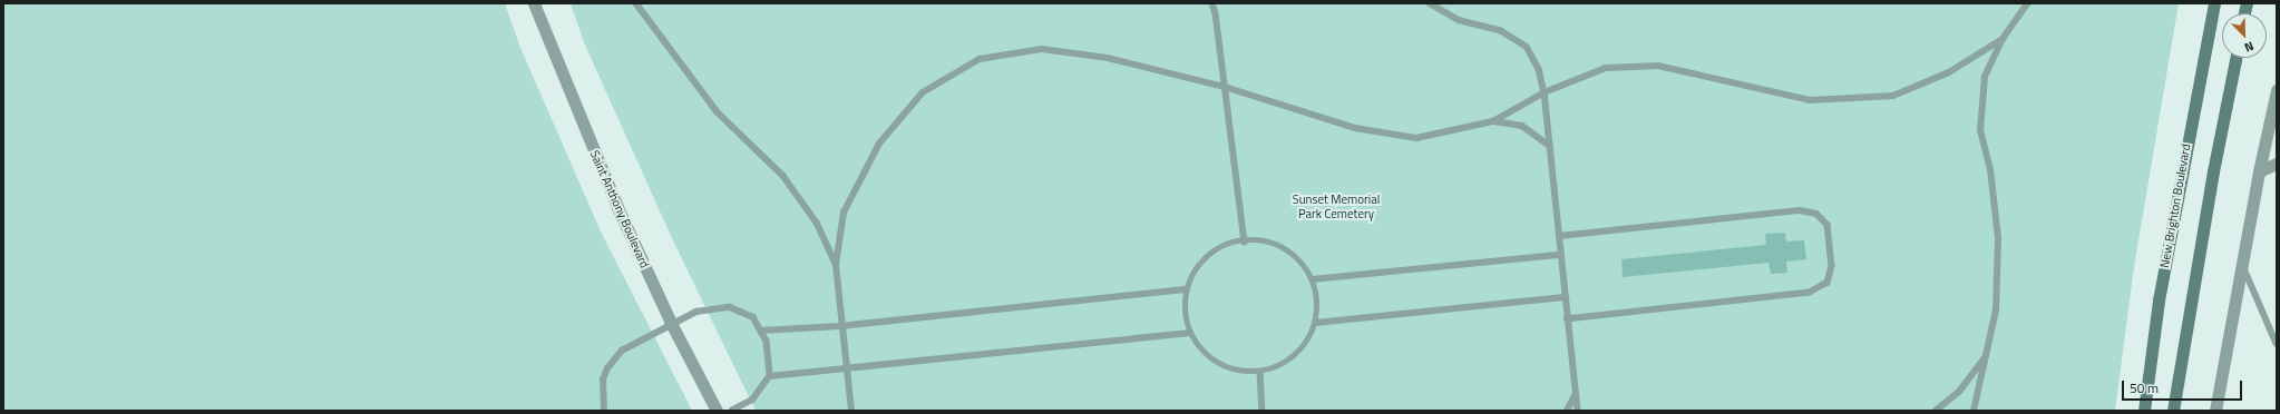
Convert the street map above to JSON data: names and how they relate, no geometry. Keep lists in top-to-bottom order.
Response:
{
  "streets": {
    "main road": ["New Brighton Boulevard"],
    "street": ["Saint Anthony Boulevard"]
  },
  "parks": ["Sunset Memorial Park Cemetery"],
  "scale_bar": "50 m",
  "north": "bottom right"
}
